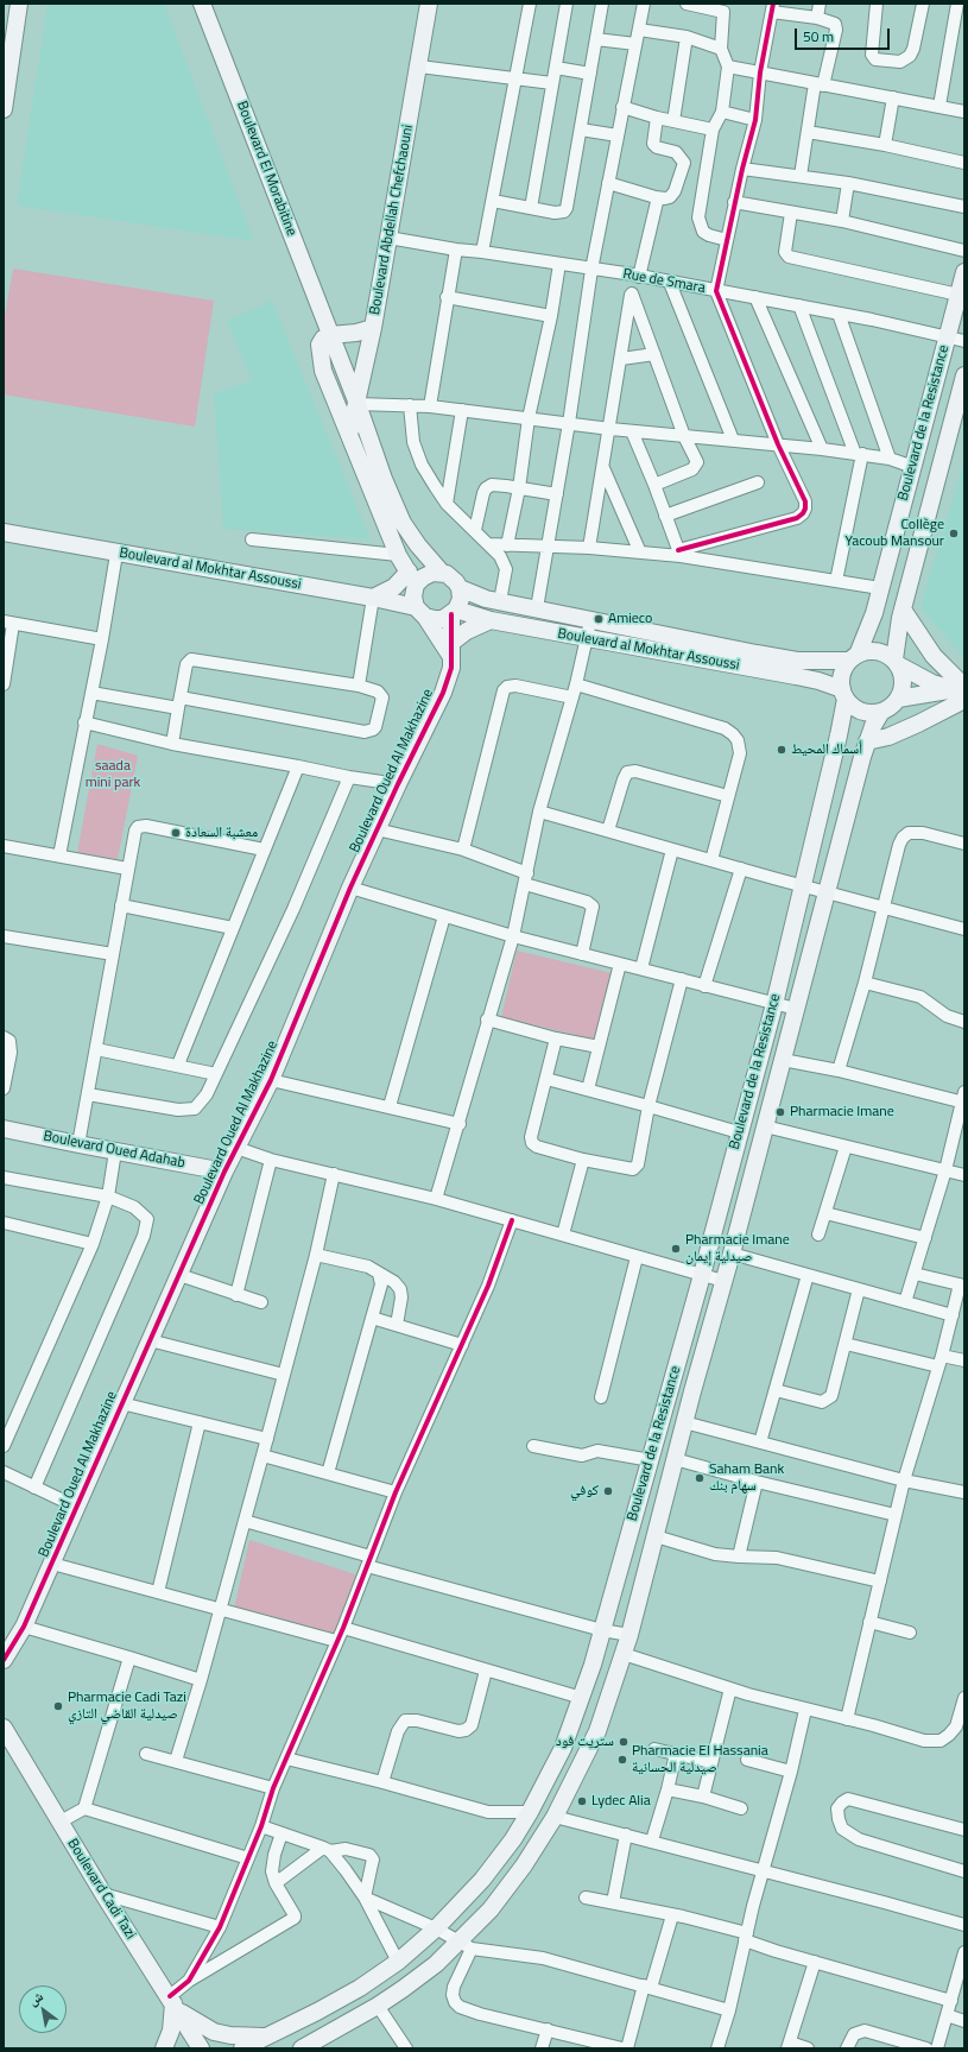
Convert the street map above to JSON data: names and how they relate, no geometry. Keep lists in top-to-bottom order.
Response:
{
  "streets": {
    "street": [
      "Boulevard El Morabitine",
      "Boulevard Abdellah Chefchaouni",
      "Rue de Smara",
      "Boulevard de la Resistance",
      "Boulevard al Mokhtar Assoussi",
      "Boulevard Oued Al Makhazine",
      "Boulevard Oued Adahab",
      "Boulevard Cadi Tazi"
    ]
  },
  "crossings": [
    ["Boulevard El Morabitine", "Boulevard Abdellah Chefchaouni"],
    ["Boulevard El Morabitine", "Boulevard al Mokhtar Assoussi"],
    ["Boulevard El Morabitine", "Boulevard Oued Al Makhazine"],
    ["Boulevard Abdellah Chefchaouni", "Rue de Smara"],
    ["Rue de Smara", "Boulevard de la Resistance"],
    ["Boulevard de la Resistance", "Boulevard al Mokhtar Assoussi"],
    ["Boulevard al Mokhtar Assoussi", "Boulevard Oued Al Makhazine"],
    ["Boulevard Oued Al Makhazine", "Boulevard Oued Adahab"]
  ],
  "parks": ["saada mini park"],
  "places": [
    "Collège Yacoub Mansour",
    "Amieco",
    "أسماك المحيط",
    "معشبة السعادة",
    "Pharmacie Imane",
    "Pharmacie Imane صيدلية إيمان",
    "Saham Bank سهام بنك",
    "كوفي",
    "Pharmacie Cadi Tazi صيدلية القاضي التازي",
    "ستريت فود",
    "Pharmacie El Hassania صيدلية الحسانية",
    "Lydec Alia"
  ],
  "scale_bar": "50 m",
  "north": "top left"
}
